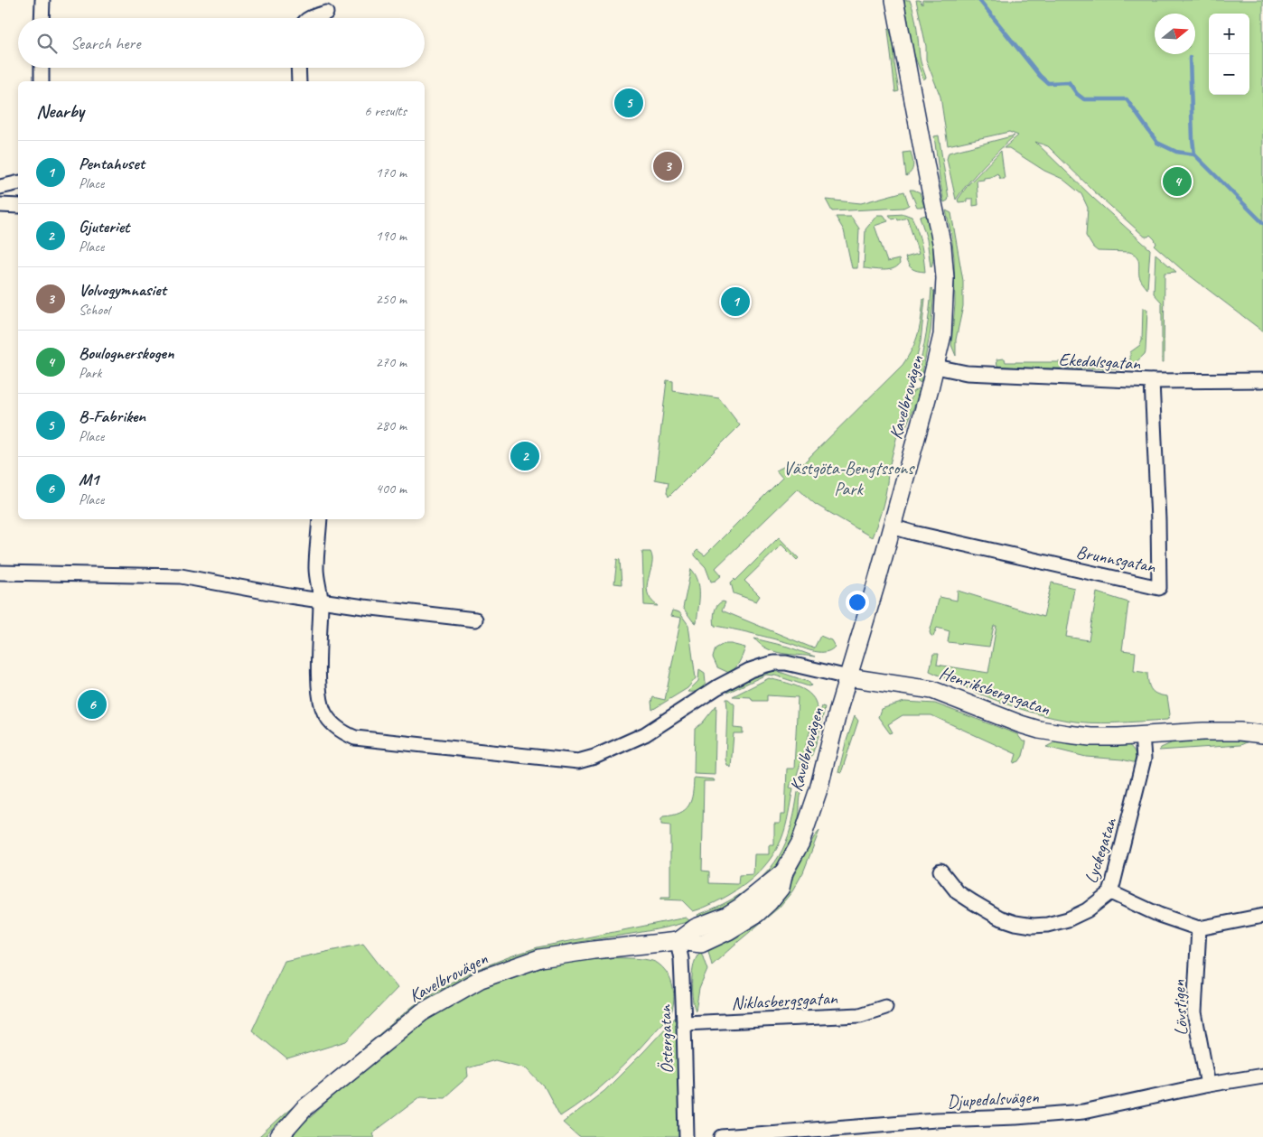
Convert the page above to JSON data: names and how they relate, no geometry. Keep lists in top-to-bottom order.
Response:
{
  "streets": {
    "main road": ["Kavelbrovägen", "Henriksbergsgatan"],
    "street": [
      "Ekedalsgatan",
      "Brunnsgatan",
      "Lyckegatan",
      "Niklasbergsgatan",
      "Lövstigen",
      "Östergatan",
      "Djupedalsvägen"
    ]
  },
  "crossings": [
    ["Ekedalsgatan", "Kavelbrovägen"],
    ["Ekedalsgatan", "Brunnsgatan"],
    ["Kavelbrovägen", "Brunnsgatan"],
    ["Kavelbrovägen", "Henriksbergsgatan"],
    ["Kavelbrovägen", "Östergatan"],
    ["Henriksbergsgatan", "Lyckegatan"],
    ["Niklasbergsgatan", "Östergatan"],
    ["Lövstigen", "Djupedalsvägen"]
  ],
  "parks": ["Västgöta-Bengtssons Park"],
  "north": "right",
  "page": {
    "map_buttons": ["+", "−"],
    "search": "Search here",
    "heading": ["Nearby", "6 results"],
    "pins": [
      "5",
      "3",
      "4",
      "1",
      "2",
      "6"
    ],
    "list": [
      {
        "mark": "1",
        "name": "Pentahuset",
        "note": "Place",
        "value": "170 m"
      },
      {
        "mark": "2",
        "name": "Gjuteriet",
        "note": "Place",
        "value": "190 m"
      },
      {
        "mark": "3",
        "name": "Volvogymnasiet",
        "note": "School",
        "value": "250 m"
      },
      {
        "mark": "4",
        "name": "Boulognerskogen",
        "note": "Park",
        "value": "270 m"
      },
      {
        "mark": "5",
        "name": "B-Fabriken",
        "note": "Place",
        "value": "280 m"
      },
      {
        "mark": "6",
        "name": "M1",
        "note": "Place",
        "value": "400 m"
      }
    ]
  }
}
